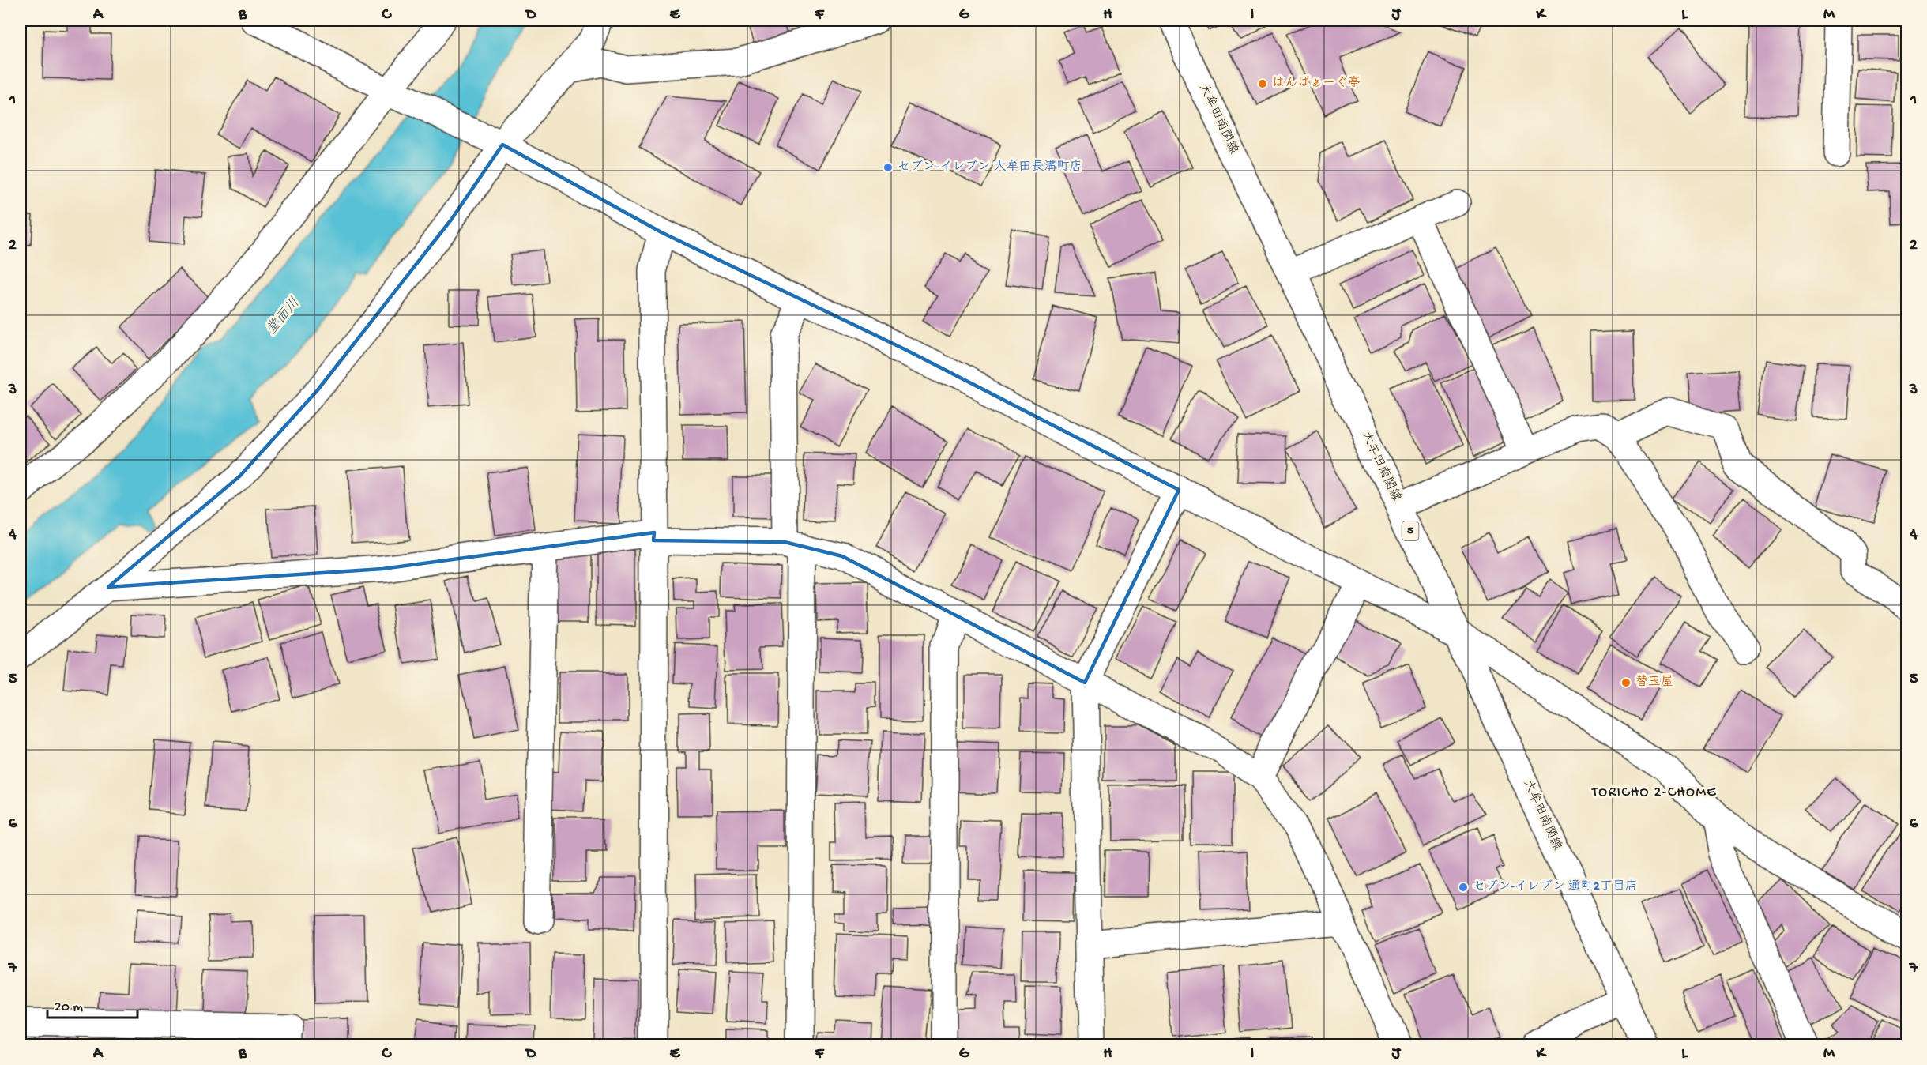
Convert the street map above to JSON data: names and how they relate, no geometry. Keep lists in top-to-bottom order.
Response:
{
  "streets": {
    "street": ["大牟田南関線", "5"]
  },
  "districts": ["TORICHO 2-CHOME"],
  "water": ["堂面川"],
  "places": [
    "はんばぁーぐ亭",
    "セブン−イレブン 大牟田長溝町店",
    "替玉屋",
    "セブン-イレブン 通町2丁目店"
  ],
  "scale_bar": "20 m",
  "grid": {
    "columns": [
      "A",
      "B",
      "C",
      "D",
      "E",
      "F",
      "G",
      "H",
      "I",
      "J",
      "K",
      "L",
      "M"
    ],
    "rows": [
      "1",
      "2",
      "3",
      "4",
      "5",
      "6",
      "7"
    ]
  }
}
